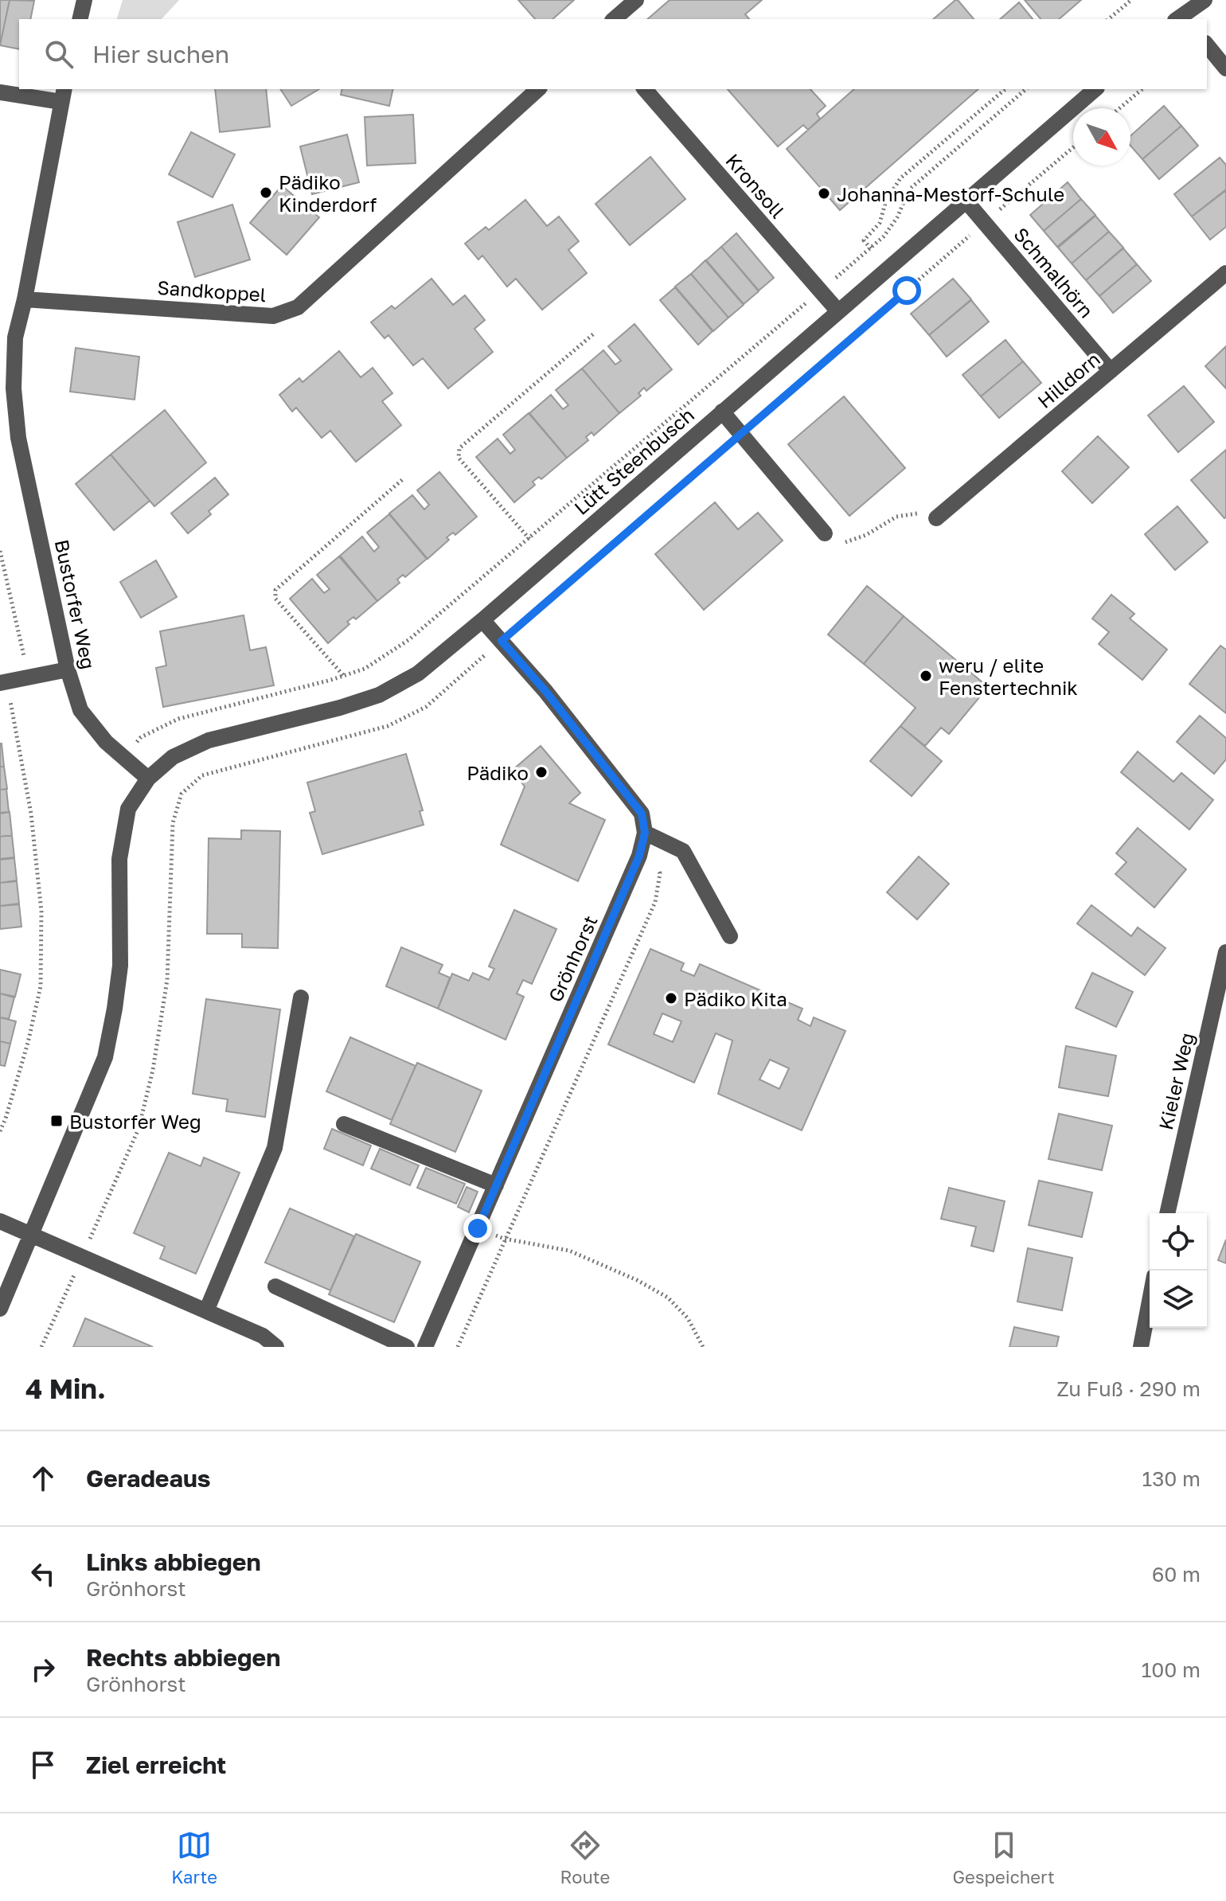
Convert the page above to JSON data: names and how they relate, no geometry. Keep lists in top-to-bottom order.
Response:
{
  "streets": {
    "street": [
      "Kronsoll",
      "Schmalhörn",
      "Sandkoppel",
      "Hilldorn",
      "Lütt Steenbusch",
      "Bustorfer Weg",
      "Grönhorst",
      "Kieler Weg"
    ]
  },
  "crossings": [
    ["Kronsoll", "Lütt Steenbusch"],
    ["Schmalhörn", "Hilldorn"],
    ["Schmalhörn", "Lütt Steenbusch"],
    ["Sandkoppel", "Bustorfer Weg"],
    ["Lütt Steenbusch", "Bustorfer Weg"]
  ],
  "places": {
    "other": [
      "Pädiko Kinderdorf",
      "Johanna-Mestorf-Schule",
      "weru / elite Fenstertechnik",
      "Pädiko",
      "Pädiko Kita"
    ],
    "transit": ["Bustorfer Weg"]
  },
  "north": "bottom right",
  "page": {
    "search": "Hier suchen",
    "heading": ["4 Min.", "Zu Fuß · 290 m"],
    "list": [
      ["Geradeaus", "130 m"],
      ["Links abbiegen", "Grönhorst", "60 m"],
      ["Rechts abbiegen", "Grönhorst", "100 m"],
      "Ziel erreicht"
    ],
    "nav": ["Karte", "Route", "Gespeichert"]
  }
}
